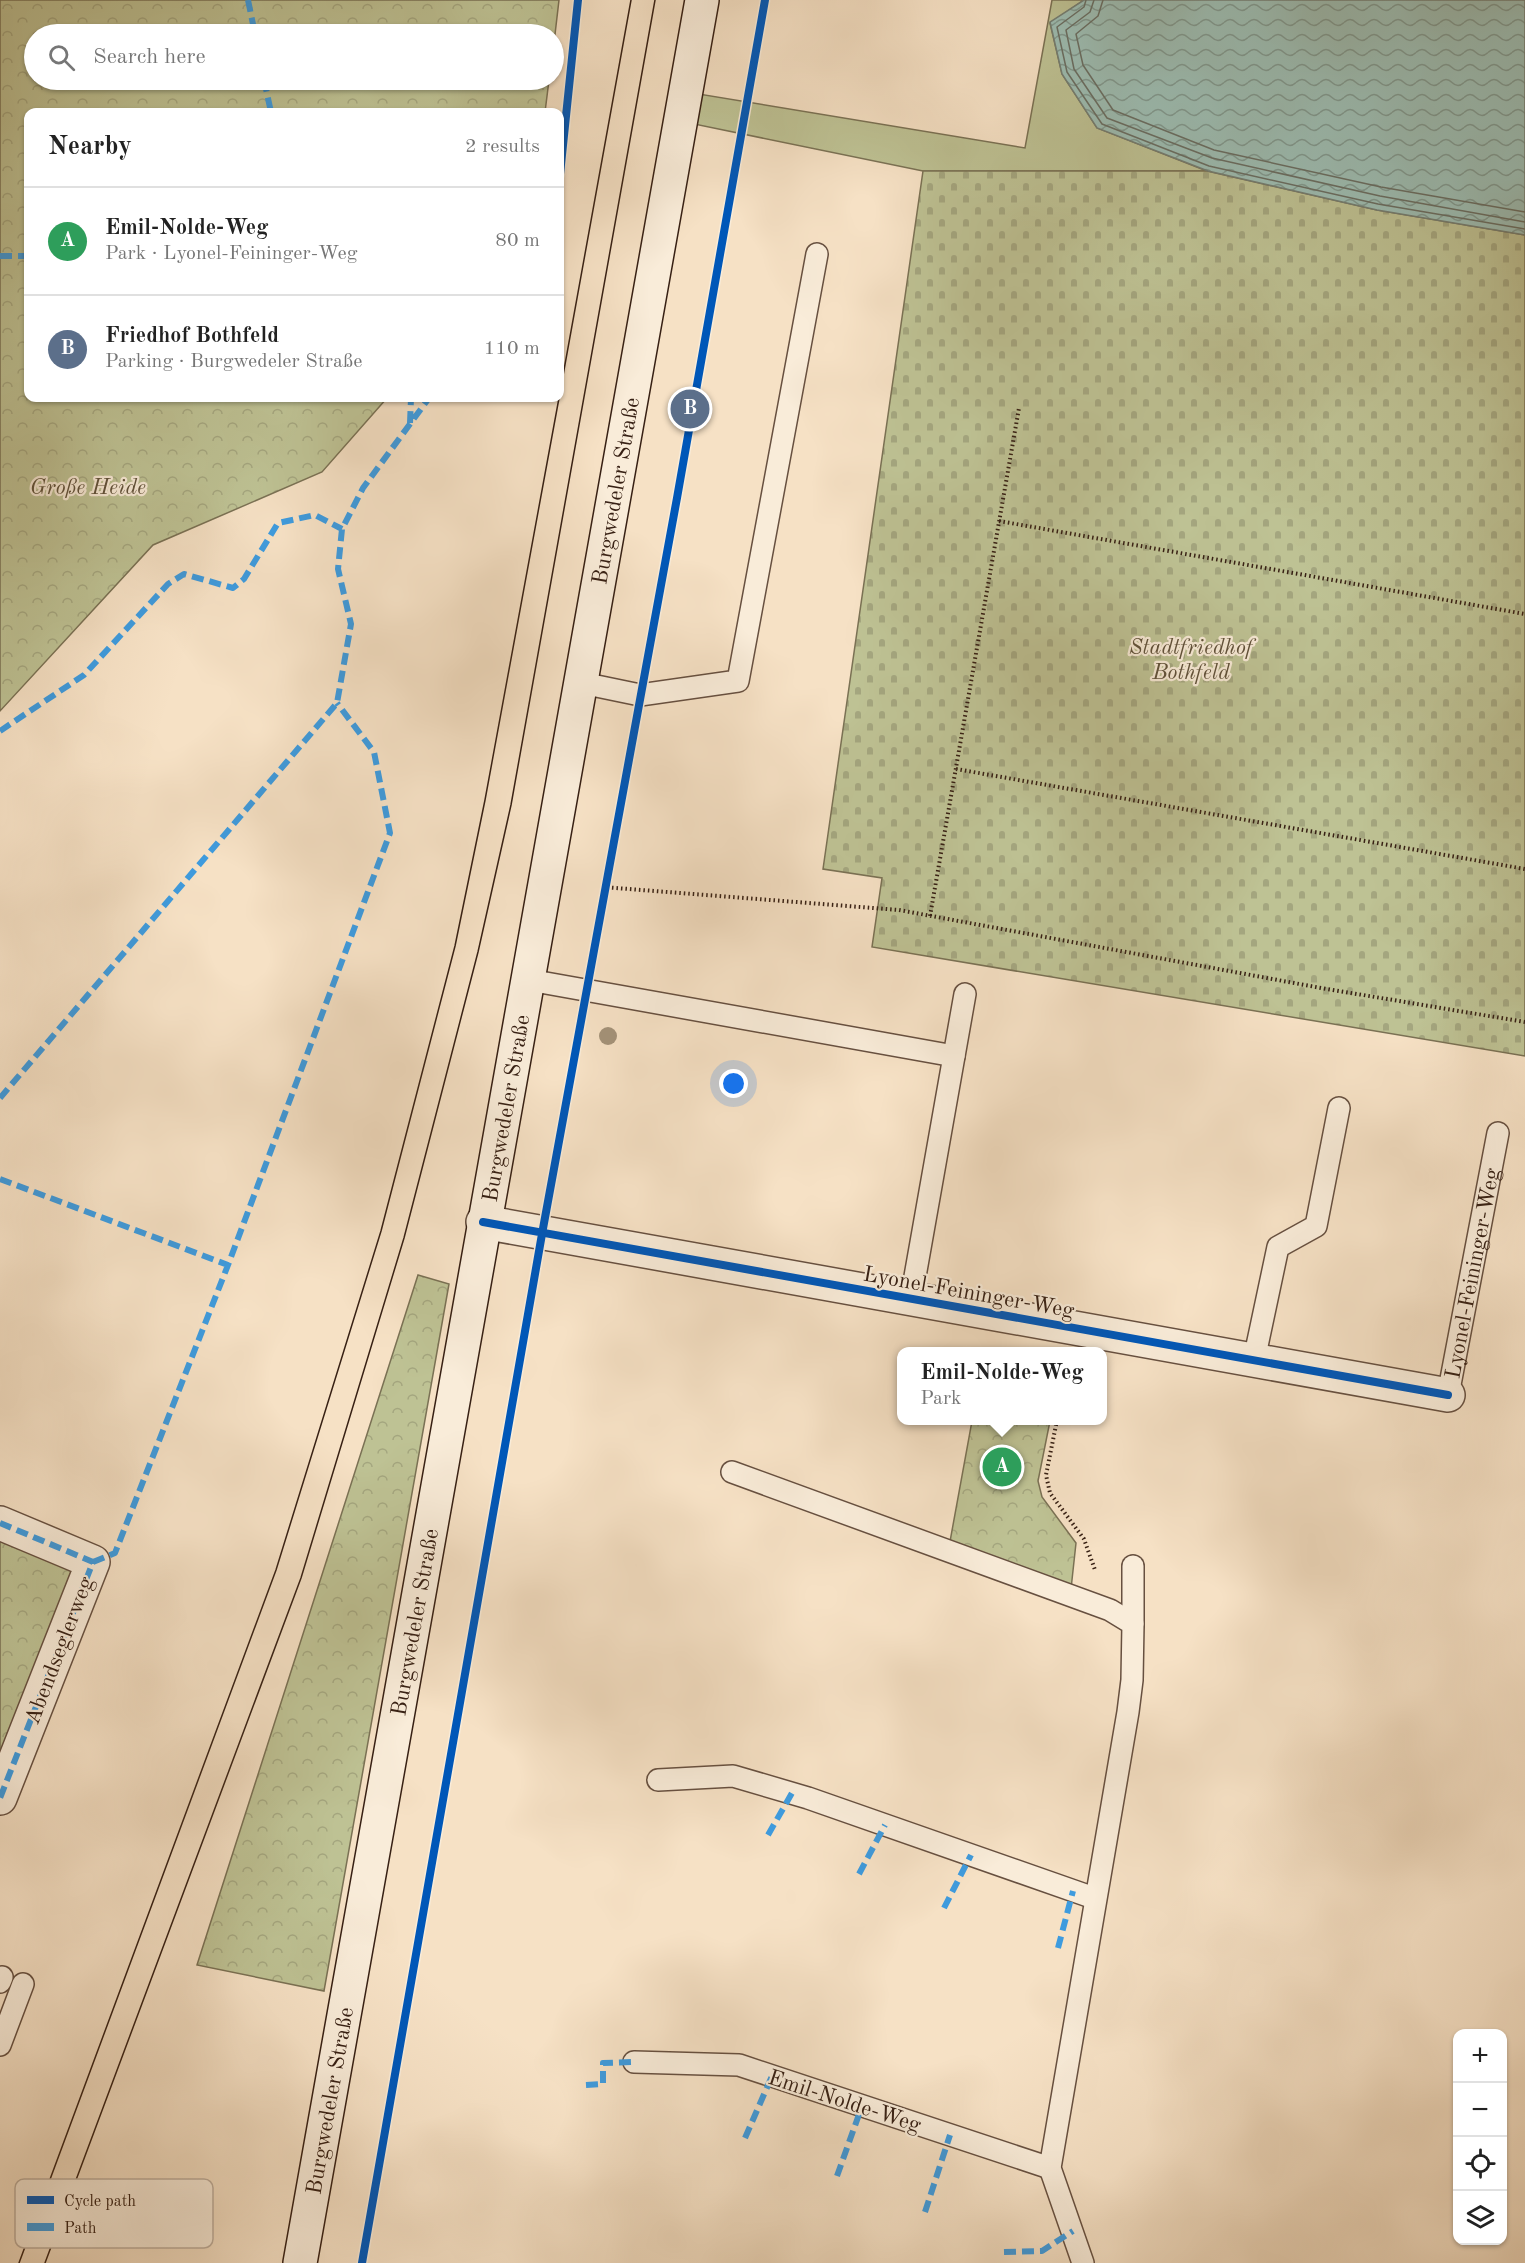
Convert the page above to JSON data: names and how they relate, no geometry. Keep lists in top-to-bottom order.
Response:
{
  "streets": {
    "main road": ["Burgwedeler Straße", "Lyonel-Feininger-Weg", "Abendseglerweg"],
    "lane": ["Emil-Nolde-Weg"]
  },
  "crossings": [
    ["Burgwedeler Straße", "Lyonel-Feininger-Weg"]
  ],
  "parks": ["Große Heide", "Stadtfriedhof Bothfeld"],
  "legend": ["Cycle path", "Path"],
  "page": {
    "search": "Search here",
    "heading": ["Nearby", "2 results"],
    "list": [
      {
        "mark": "A",
        "name": "Emil-Nolde-Weg",
        "note": "Park · Lyonel-Feininger-Weg",
        "value": "80 m"
      },
      {
        "mark": "B",
        "name": "Friedhof Bothfeld",
        "note": "Parking · Burgwedeler Straße",
        "value": "110 m"
      }
    ],
    "pins": ["B", "A"],
    "popup": ["Emil-Nolde-Weg", "Park"],
    "map_buttons": ["+", "−"]
  }
}
